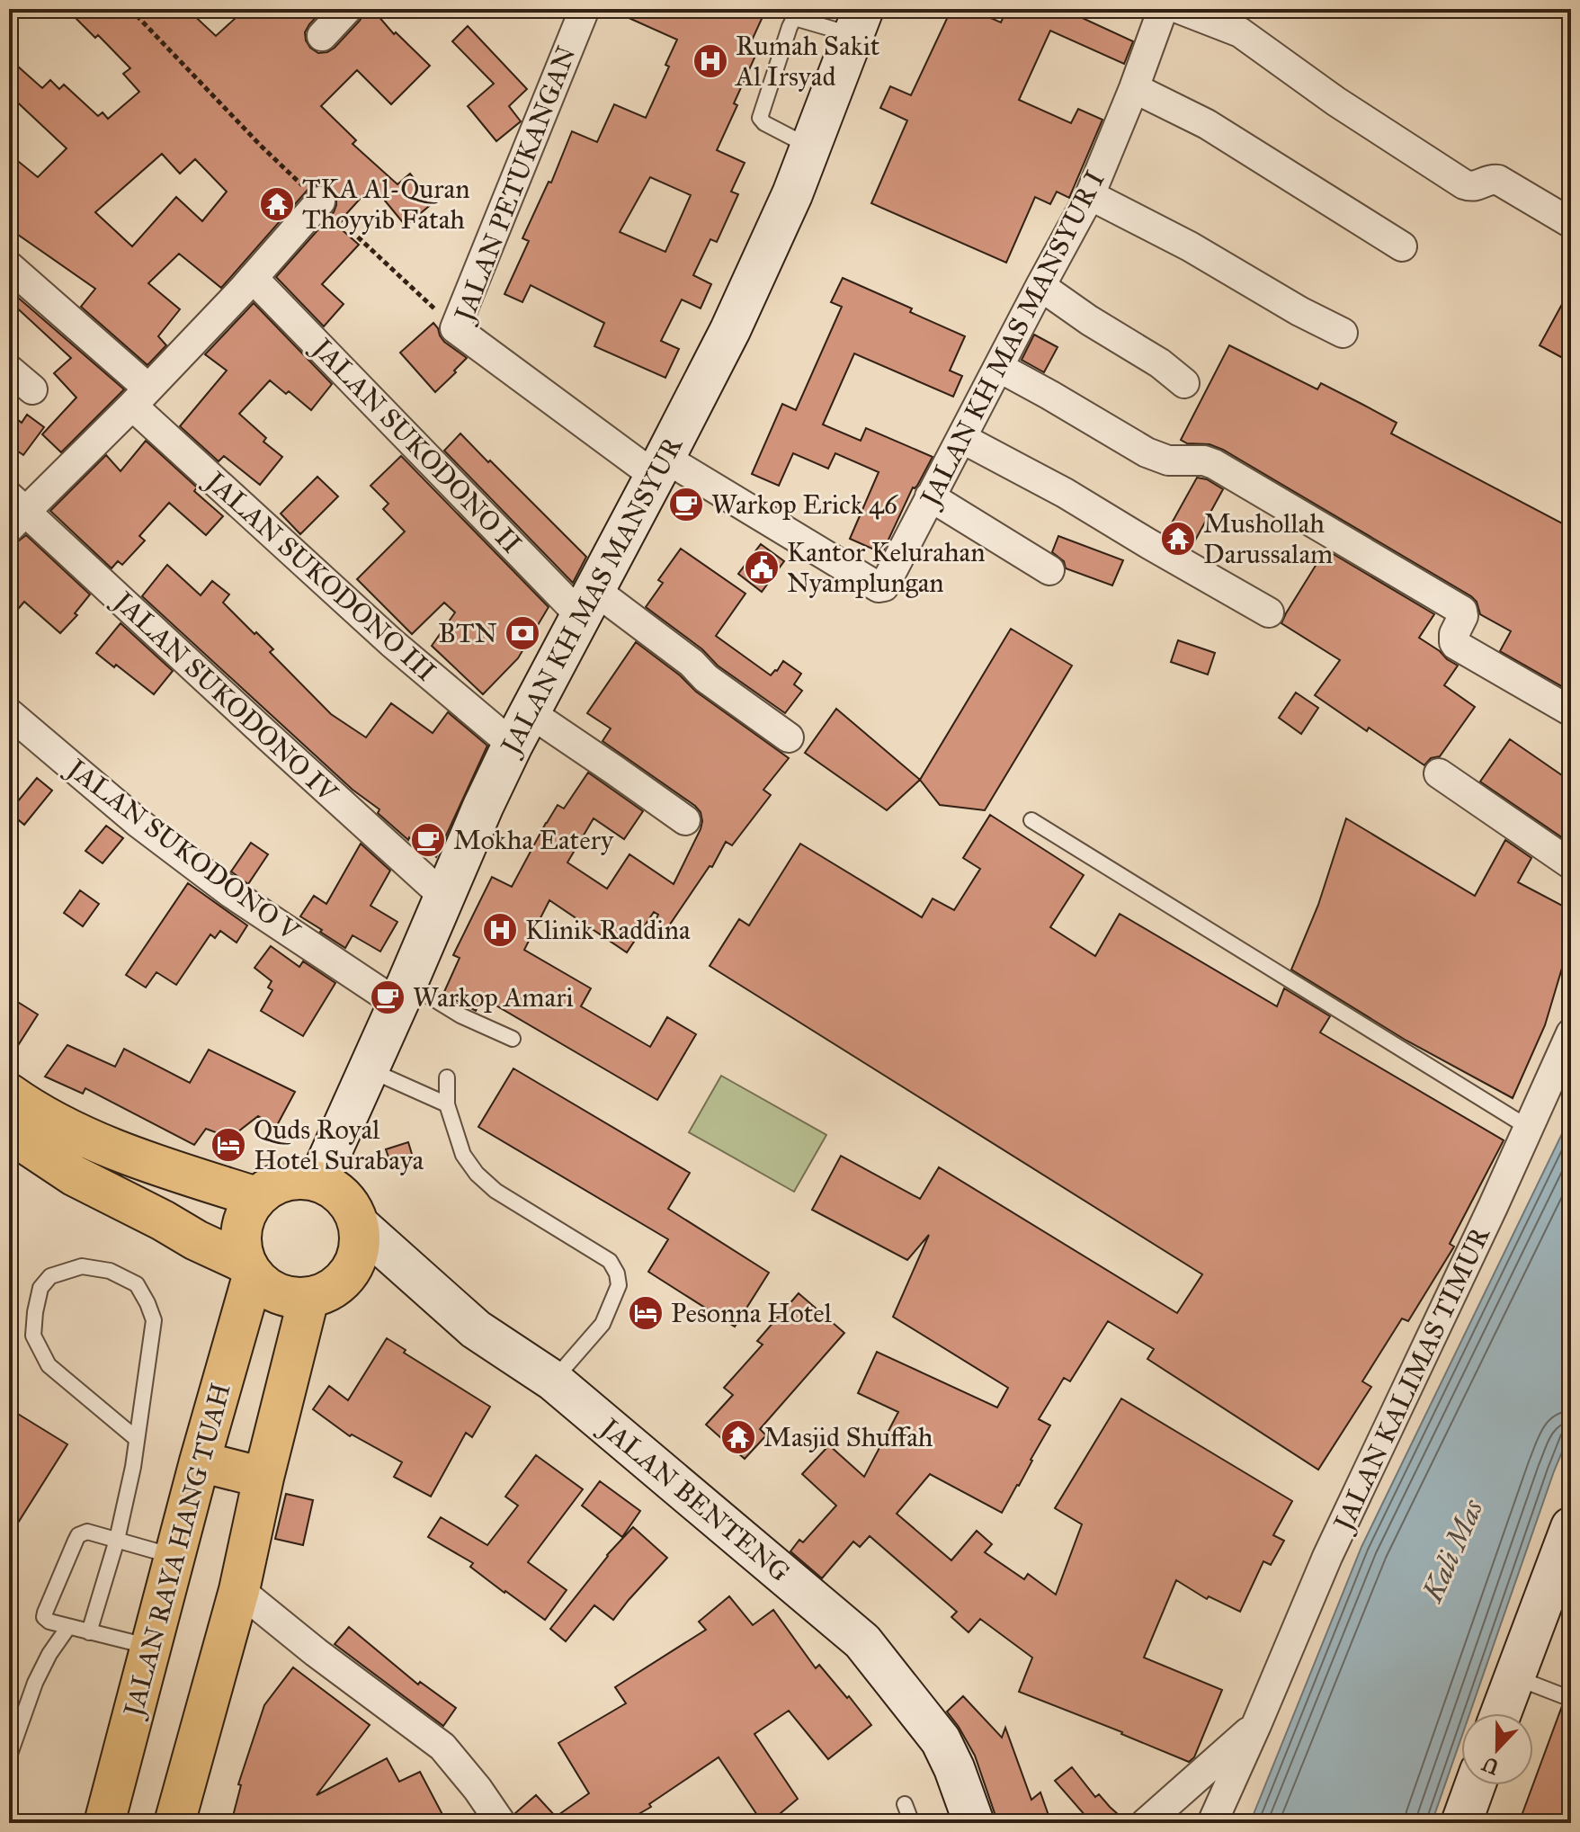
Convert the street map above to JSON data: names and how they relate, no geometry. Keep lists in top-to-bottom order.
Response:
{
  "streets": {
    "highway": ["JALAN RAYA HANG TUAH"],
    "street": [
      "JALAN PETUKANGAN",
      "JALAN KH MAS MANSYUR I",
      "JALAN SUKODONO II",
      "JALAN SUKODONO III",
      "JALAN KH MAS MANSYUR",
      "JALAN SUKODONO IV",
      "JALAN SUKODONO V",
      "JALAN KALIMAS TIMUR",
      "JALAN BENTENG"
    ]
  },
  "crossings": [
    ["JALAN PETUKANGAN", "JALAN KH MAS MANSYUR I"],
    ["JALAN PETUKANGAN", "JALAN KH MAS MANSYUR"],
    ["JALAN KH MAS MANSYUR I", "JALAN KH MAS MANSYUR"],
    ["JALAN SUKODONO II", "JALAN KH MAS MANSYUR"],
    ["JALAN SUKODONO III", "JALAN KH MAS MANSYUR"],
    ["JALAN KH MAS MANSYUR", "JALAN SUKODONO IV"],
    ["JALAN KH MAS MANSYUR", "JALAN SUKODONO V"],
    ["JALAN KH MAS MANSYUR", "JALAN BENTENG"],
    ["JALAN KH MAS MANSYUR", "JALAN RAYA HANG TUAH"],
    ["JALAN BENTENG", "JALAN RAYA HANG TUAH"]
  ],
  "water": ["Kali Mas"],
  "places": {
    "hospital": ["Rumah Sakit Al Irsyad", "Klinik Raddina"],
    "temple": ["TKA Al-Quran Thoyyib Fatah", "Mushollah Darussalam", "Masjid Shuffah"],
    "cafe": ["Warkop Erick 46", "Mokha Eatery", "Warkop Amari"],
    "public building": ["Kantor Kelurahan Nyamplungan"],
    "bank": ["BTN"],
    "hotel": ["Quds Royal Hotel Surabaya", "Pesonna Hotel"]
  },
  "north": "bottom"
}
